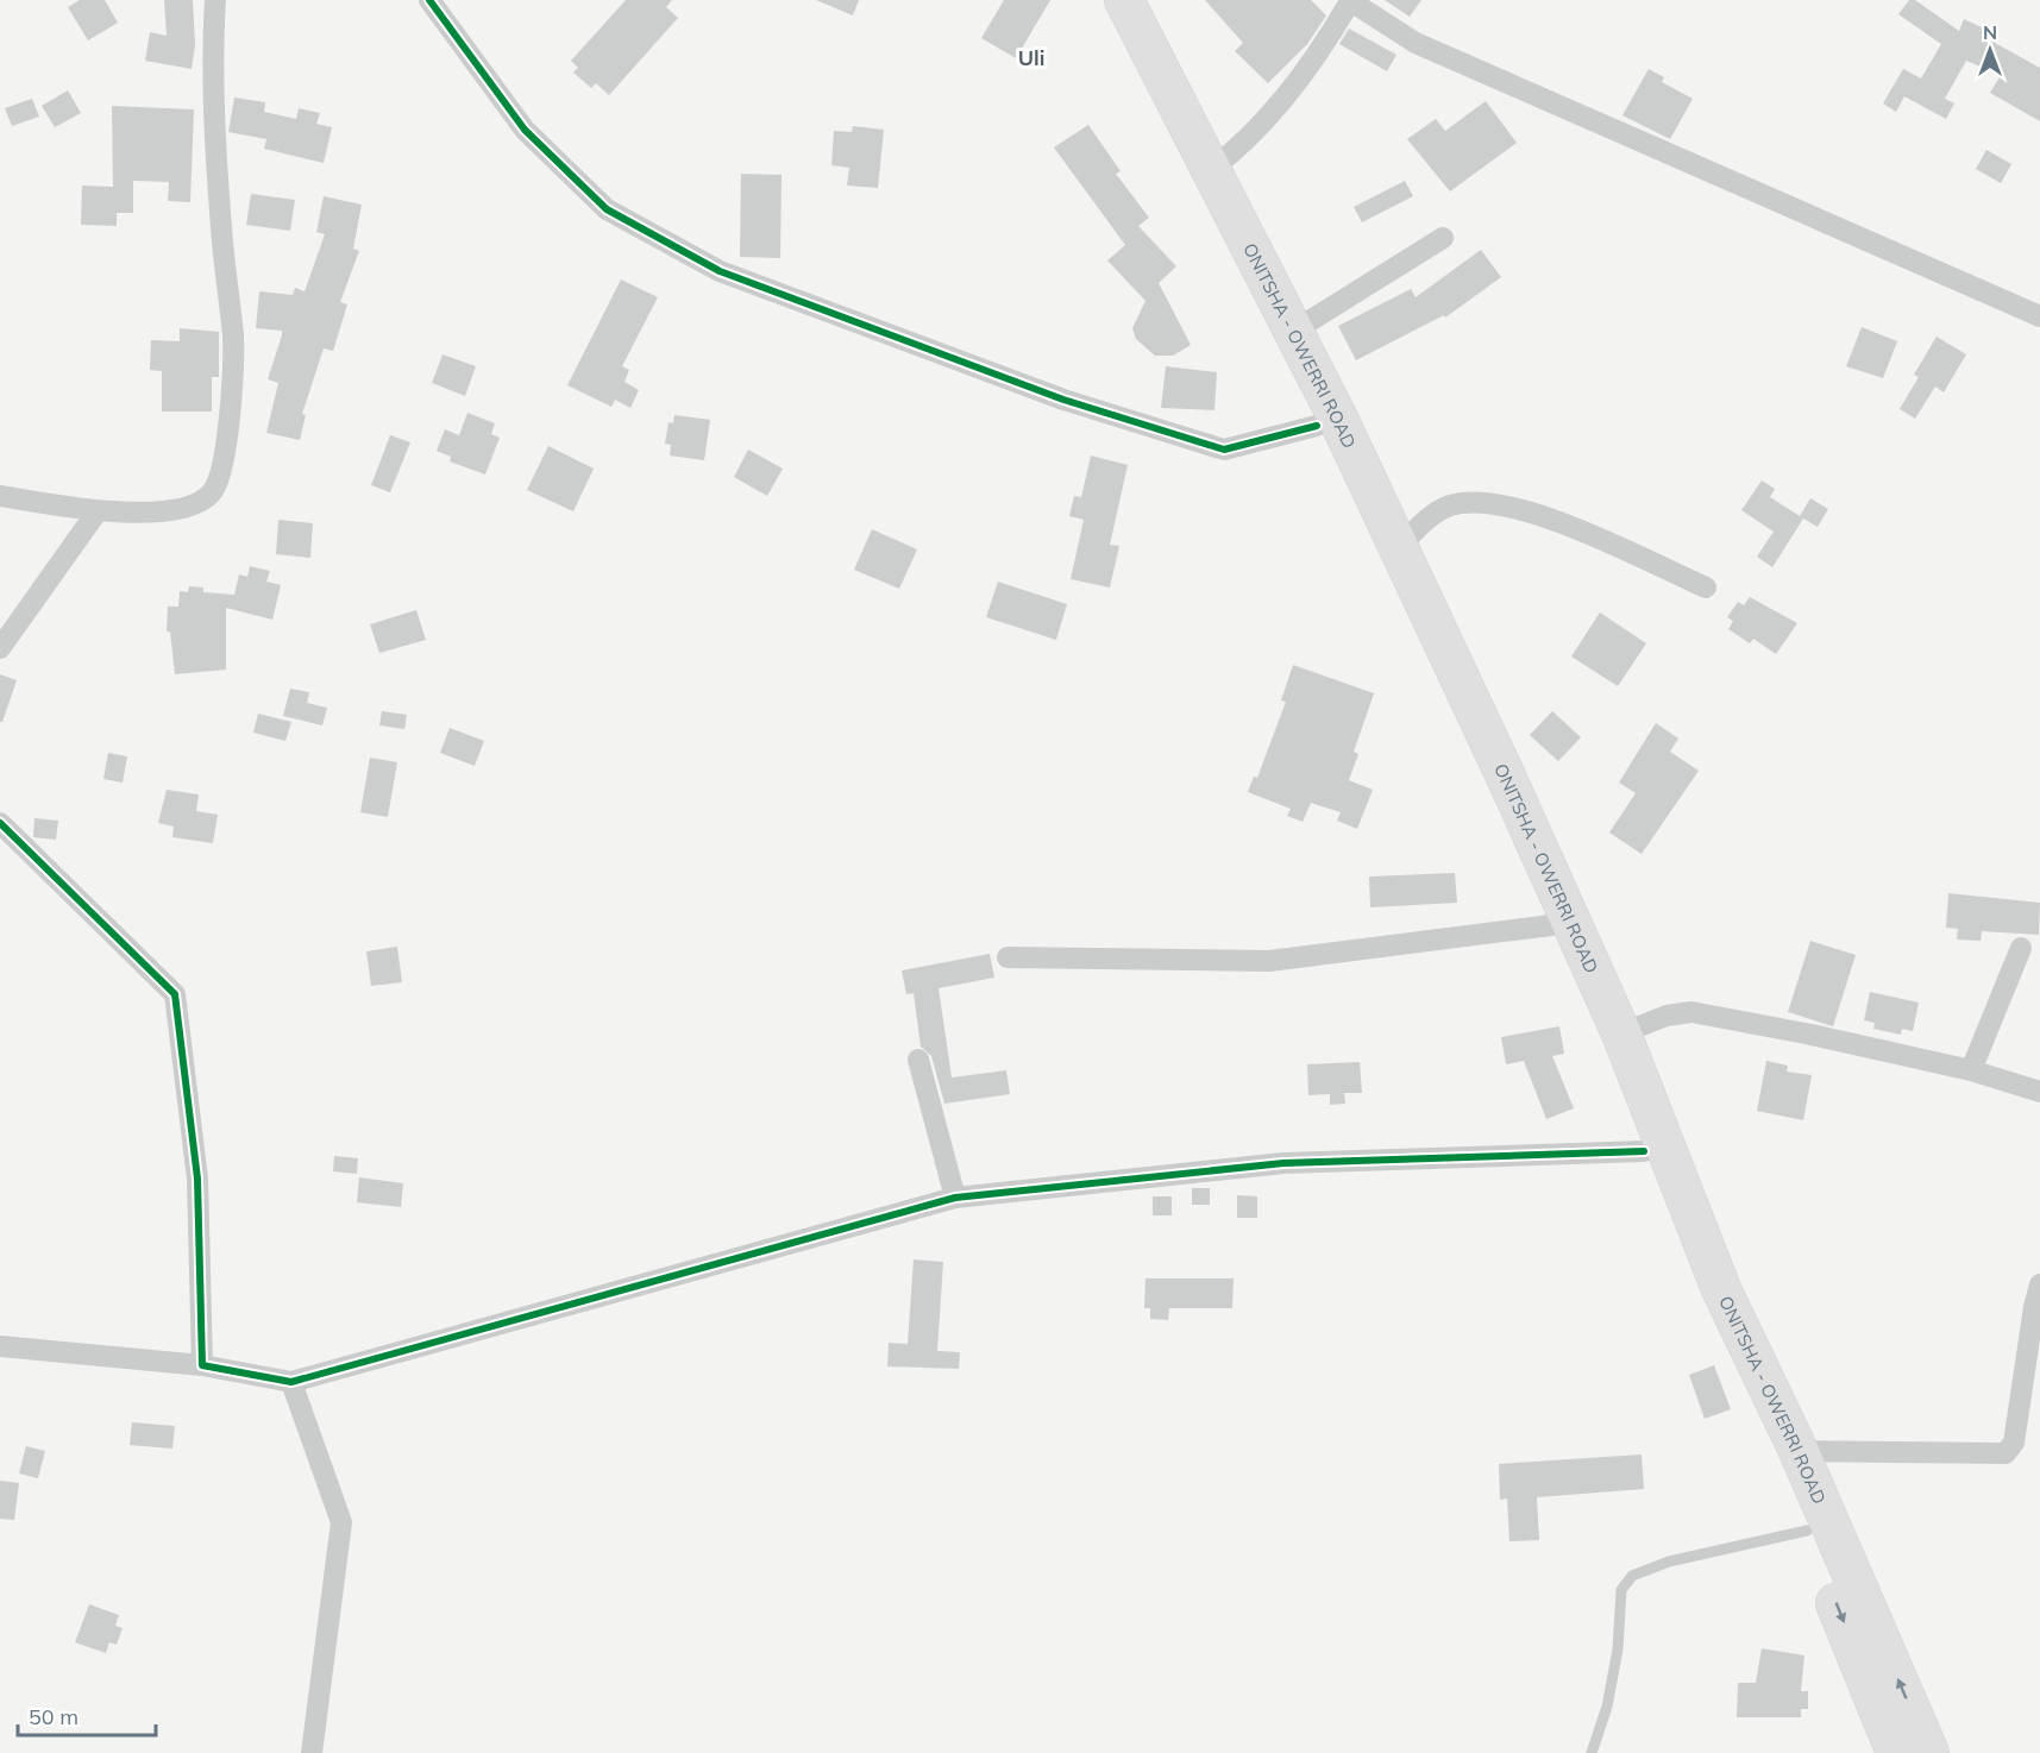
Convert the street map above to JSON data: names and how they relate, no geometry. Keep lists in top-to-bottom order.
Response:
{
  "streets": {
    "highway": ["ONITSHA - OWERRI ROAD"]
  },
  "districts": ["Uli"],
  "scale_bar": "50 m",
  "north": "top"
}
